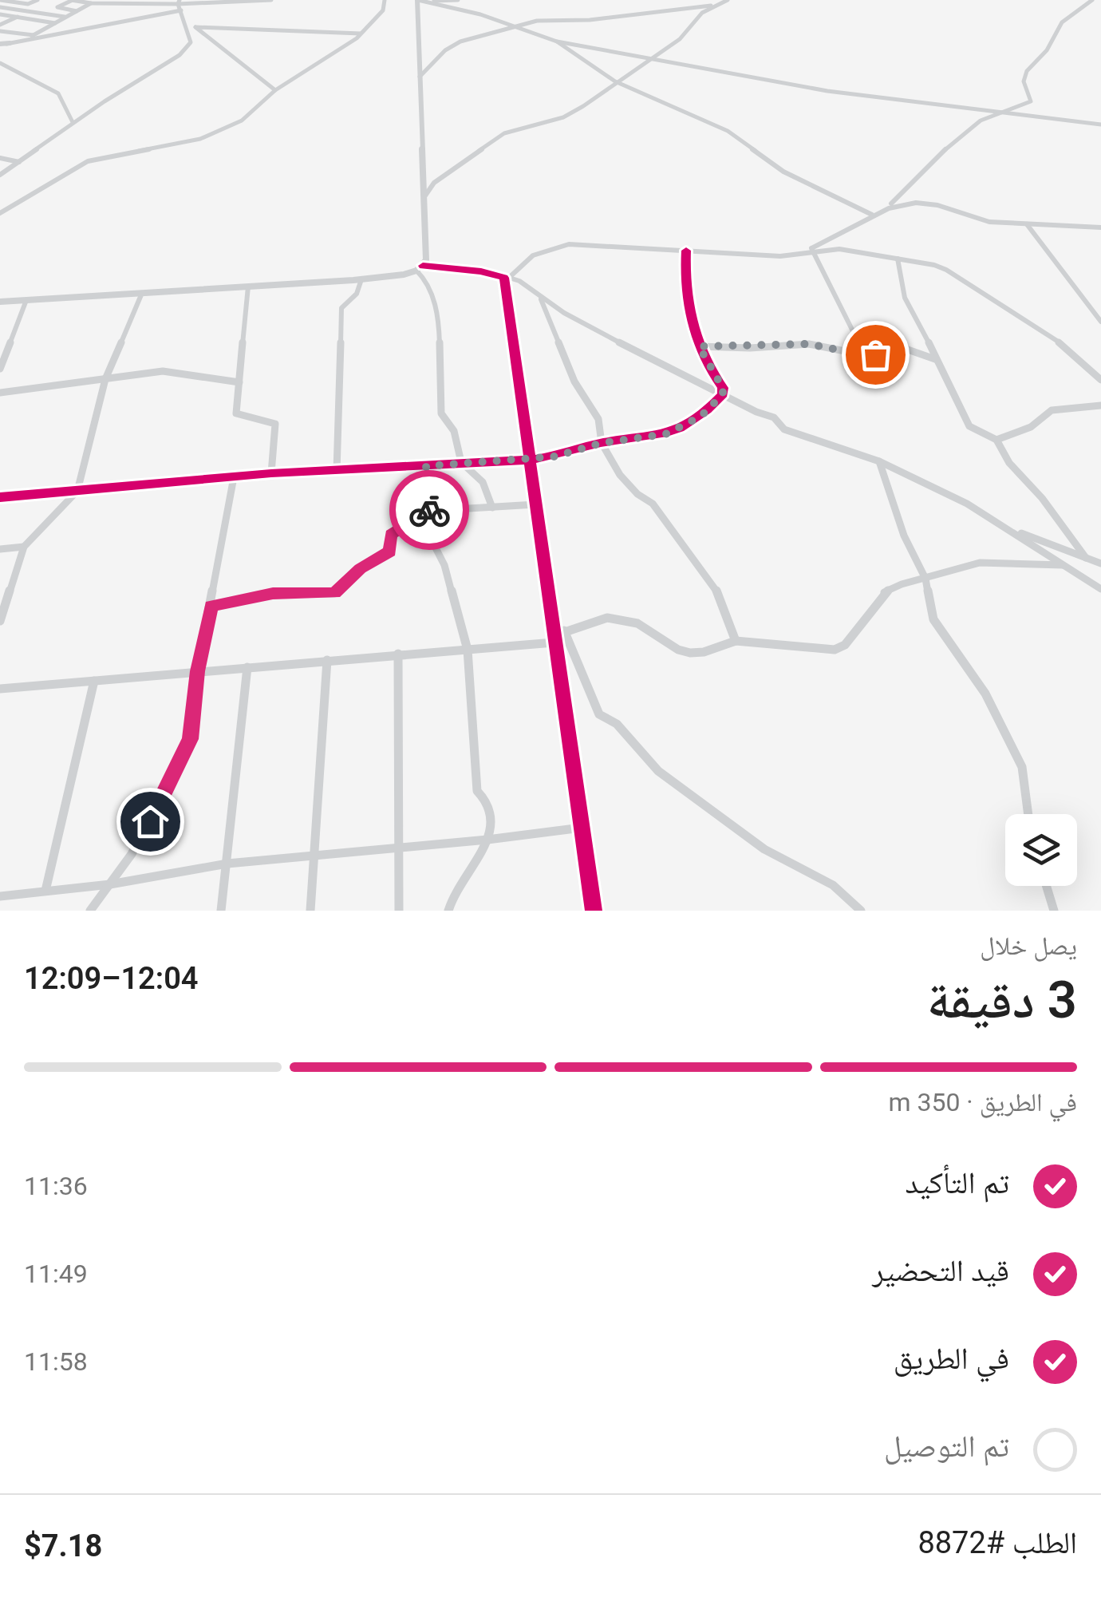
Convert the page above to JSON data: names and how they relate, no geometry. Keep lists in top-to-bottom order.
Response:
{
  "page": {
    "heading": ["3 دقيقة", "يصل خلال", "12:04–12:09"],
    "panel": ["الطلب #8872", "$7.18"],
    "bar": "في الطريق · 350 m",
    "list": [
      ["تم التأكيد", "11:36"],
      ["قيد التحضير", "11:49"],
      ["في الطريق", "11:58"],
      "تم التوصيل"
    ]
  }
}
